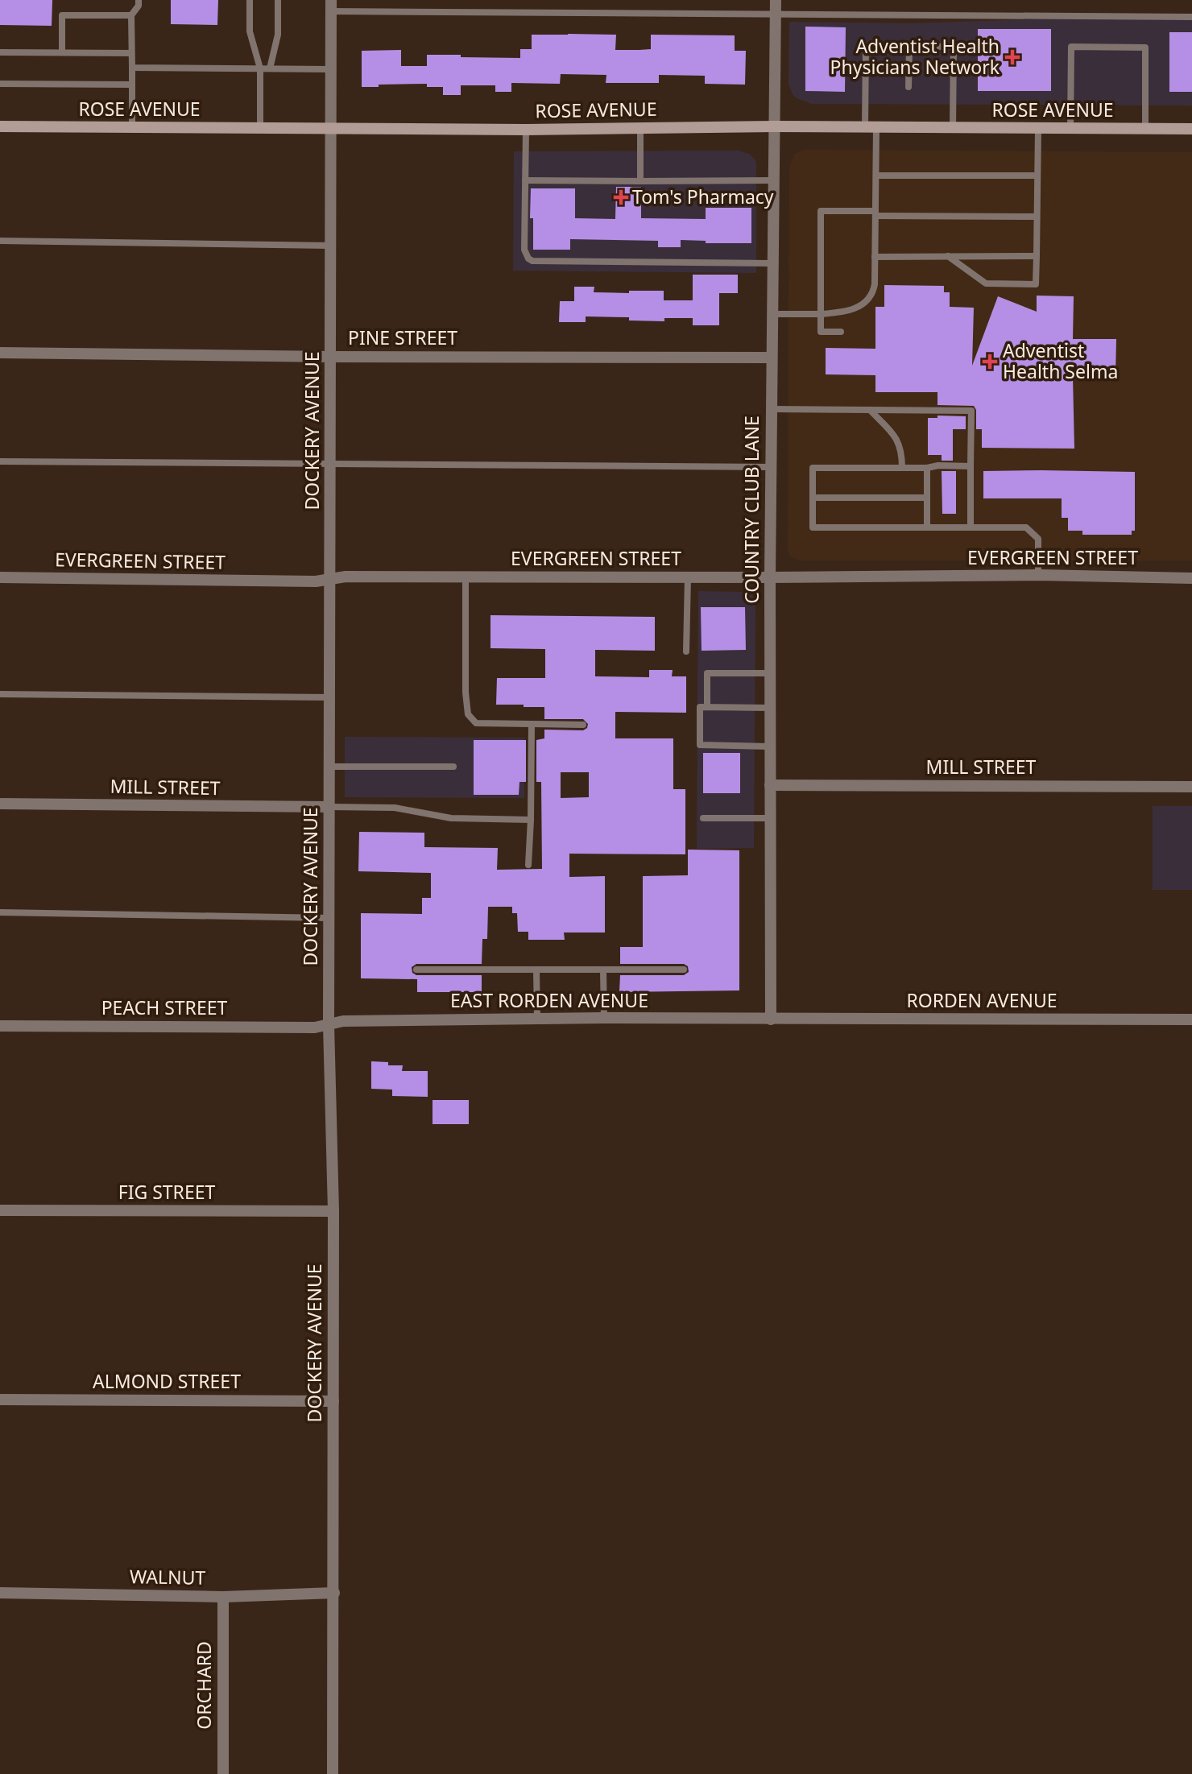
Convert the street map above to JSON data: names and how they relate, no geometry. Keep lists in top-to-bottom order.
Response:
{
  "streets": {
    "street": [
      "ROSE AVENUE",
      "PINE STREET",
      "DOCKERY AVENUE",
      "COUNTRY CLUB LANE",
      "EVERGREEN STREET",
      "MILL STREET",
      "EAST RORDEN AVENUE",
      "RORDEN AVENUE",
      "PEACH STREET",
      "FIG STREET",
      "ALMOND STREET",
      "WALNUT",
      "ORCHARD"
    ]
  },
  "crossings": [
    ["ROSE AVENUE", "DOCKERY AVENUE"],
    ["ROSE AVENUE", "COUNTRY CLUB LANE"],
    ["PINE STREET", "DOCKERY AVENUE"],
    ["PINE STREET", "COUNTRY CLUB LANE"],
    ["DOCKERY AVENUE", "EVERGREEN STREET"],
    ["DOCKERY AVENUE", "MILL STREET"],
    ["DOCKERY AVENUE", "EAST RORDEN AVENUE"],
    ["DOCKERY AVENUE", "PEACH STREET"],
    ["DOCKERY AVENUE", "FIG STREET"],
    ["DOCKERY AVENUE", "ALMOND STREET"],
    ["DOCKERY AVENUE", "WALNUT"],
    ["COUNTRY CLUB LANE", "EVERGREEN STREET"],
    ["COUNTRY CLUB LANE", "MILL STREET"],
    ["COUNTRY CLUB LANE", "EAST RORDEN AVENUE"],
    ["COUNTRY CLUB LANE", "RORDEN AVENUE"],
    ["EAST RORDEN AVENUE", "RORDEN AVENUE"],
    ["EAST RORDEN AVENUE", "PEACH STREET"],
    ["WALNUT", "ORCHARD"]
  ],
  "places": {
    "health": ["Adventist Health Physicians Network", "Tom's Pharmacy", "Adventist Health Selma"]
  }
}
